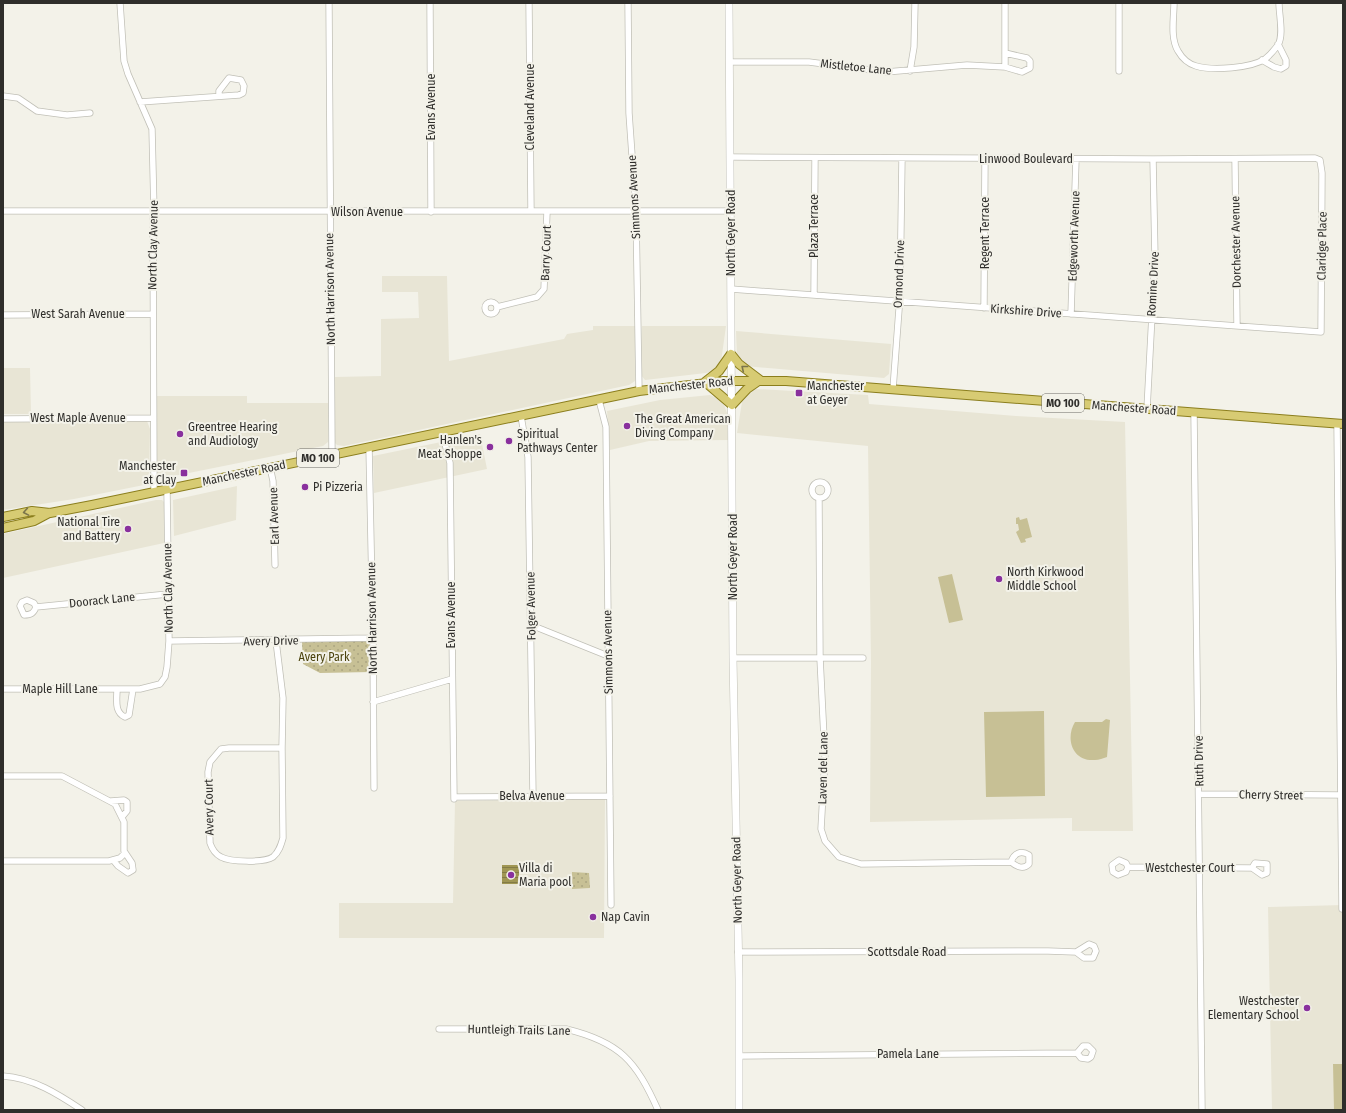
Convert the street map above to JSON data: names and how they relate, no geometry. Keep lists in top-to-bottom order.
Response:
{
  "streets": {
    "main road": ["Manchester Road", "MO 100"],
    "street": [
      "Mistletoe Lane",
      "Evans Avenue",
      "Cleveland Avenue",
      "Linwood Boulevard",
      "Simmons Avenue",
      "Wilson Avenue",
      "Plaza Terrace",
      "North Geyer Road",
      "Regent Terrace",
      "Edgeworth Avenue",
      "Dorchester Avenue",
      "North Clay Avenue",
      "Claridge Place",
      "Barry Court",
      "Ormond Drive",
      "Romine Drive",
      "North Harrison Avenue",
      "Kirkshire Drive",
      "West Sarah Avenue",
      "West Maple Avenue",
      "Earl Avenue",
      "Doorack Lane",
      "Folger Avenue",
      "Avery Drive",
      "Maple Hill Lane",
      "Ruth Drive",
      "Laven del Lane",
      "Cherry Street",
      "Belva Avenue",
      "Avery Court",
      "Westchester Court",
      "Scottsdale Road",
      "Huntleigh Trails Lane",
      "Pamela Lane"
    ]
  },
  "crossings": [
    ["Mistletoe Lane", "North Geyer Road"],
    ["Evans Avenue", "Wilson Avenue"],
    ["Evans Avenue", "Manchester Road"],
    ["Evans Avenue", "Belva Avenue"],
    ["Cleveland Avenue", "Wilson Avenue"],
    ["Linwood Boulevard", "Plaza Terrace"],
    ["Linwood Boulevard", "North Geyer Road"],
    ["Linwood Boulevard", "Regent Terrace"],
    ["Linwood Boulevard", "Edgeworth Avenue"],
    ["Linwood Boulevard", "Dorchester Avenue"],
    ["Linwood Boulevard", "Claridge Place"],
    ["Linwood Boulevard", "Ormond Drive"],
    ["Linwood Boulevard", "Romine Drive"],
    ["Simmons Avenue", "Wilson Avenue"],
    ["Simmons Avenue", "Manchester Road"],
    ["Simmons Avenue", "Belva Avenue"],
    ["Wilson Avenue", "North Geyer Road"],
    ["Wilson Avenue", "North Clay Avenue"],
    ["Wilson Avenue", "Barry Court"],
    ["Wilson Avenue", "North Harrison Avenue"],
    ["Plaza Terrace", "Kirkshire Drive"],
    ["North Geyer Road", "Kirkshire Drive"],
    ["North Geyer Road", "Manchester Road"],
    ["North Geyer Road", "Scottsdale Road"],
    ["North Geyer Road", "Pamela Lane"],
    ["Regent Terrace", "Kirkshire Drive"],
    ["Edgeworth Avenue", "Kirkshire Drive"],
    ["Dorchester Avenue", "Kirkshire Drive"],
    ["North Clay Avenue", "West Sarah Avenue"],
    ["North Clay Avenue", "Manchester Road"],
    ["North Clay Avenue", "West Maple Avenue"],
    ["North Clay Avenue", "Doorack Lane"],
    ["North Clay Avenue", "Avery Drive"],
    ["North Clay Avenue", "Maple Hill Lane"],
    ["Claridge Place", "Kirkshire Drive"],
    ["Ormond Drive", "Kirkshire Drive"],
    ["Ormond Drive", "Manchester Road"],
    ["Romine Drive", "Kirkshire Drive"],
    ["Romine Drive", "Manchester Road"],
    ["North Harrison Avenue", "Manchester Road"],
    ["North Harrison Avenue", "Avery Drive"],
    ["Manchester Road", "Earl Avenue"],
    ["Manchester Road", "Folger Avenue"],
    ["Manchester Road", "Ruth Drive"],
    ["Folger Avenue", "Belva Avenue"],
    ["Avery Drive", "Avery Court"],
    ["Ruth Drive", "Cherry Street"],
    ["Ruth Drive", "Westchester Court"]
  ],
  "parks": ["Avery Park"],
  "places": {
    "transit": ["Manchester at Geyer", "Manchester at Clay"],
    "other": [
      "The Great American Diving Company",
      "Greentree Hearing and Audiology",
      "Spiritual Pathways Center",
      "Hanlen's Meat Shoppe",
      "Pi Pizzeria",
      "National Tire and Battery",
      "North Kirkwood Middle School",
      "Villa di Maria pool",
      "Nap Cavin",
      "Westchester Elementary School"
    ]
  }
}
